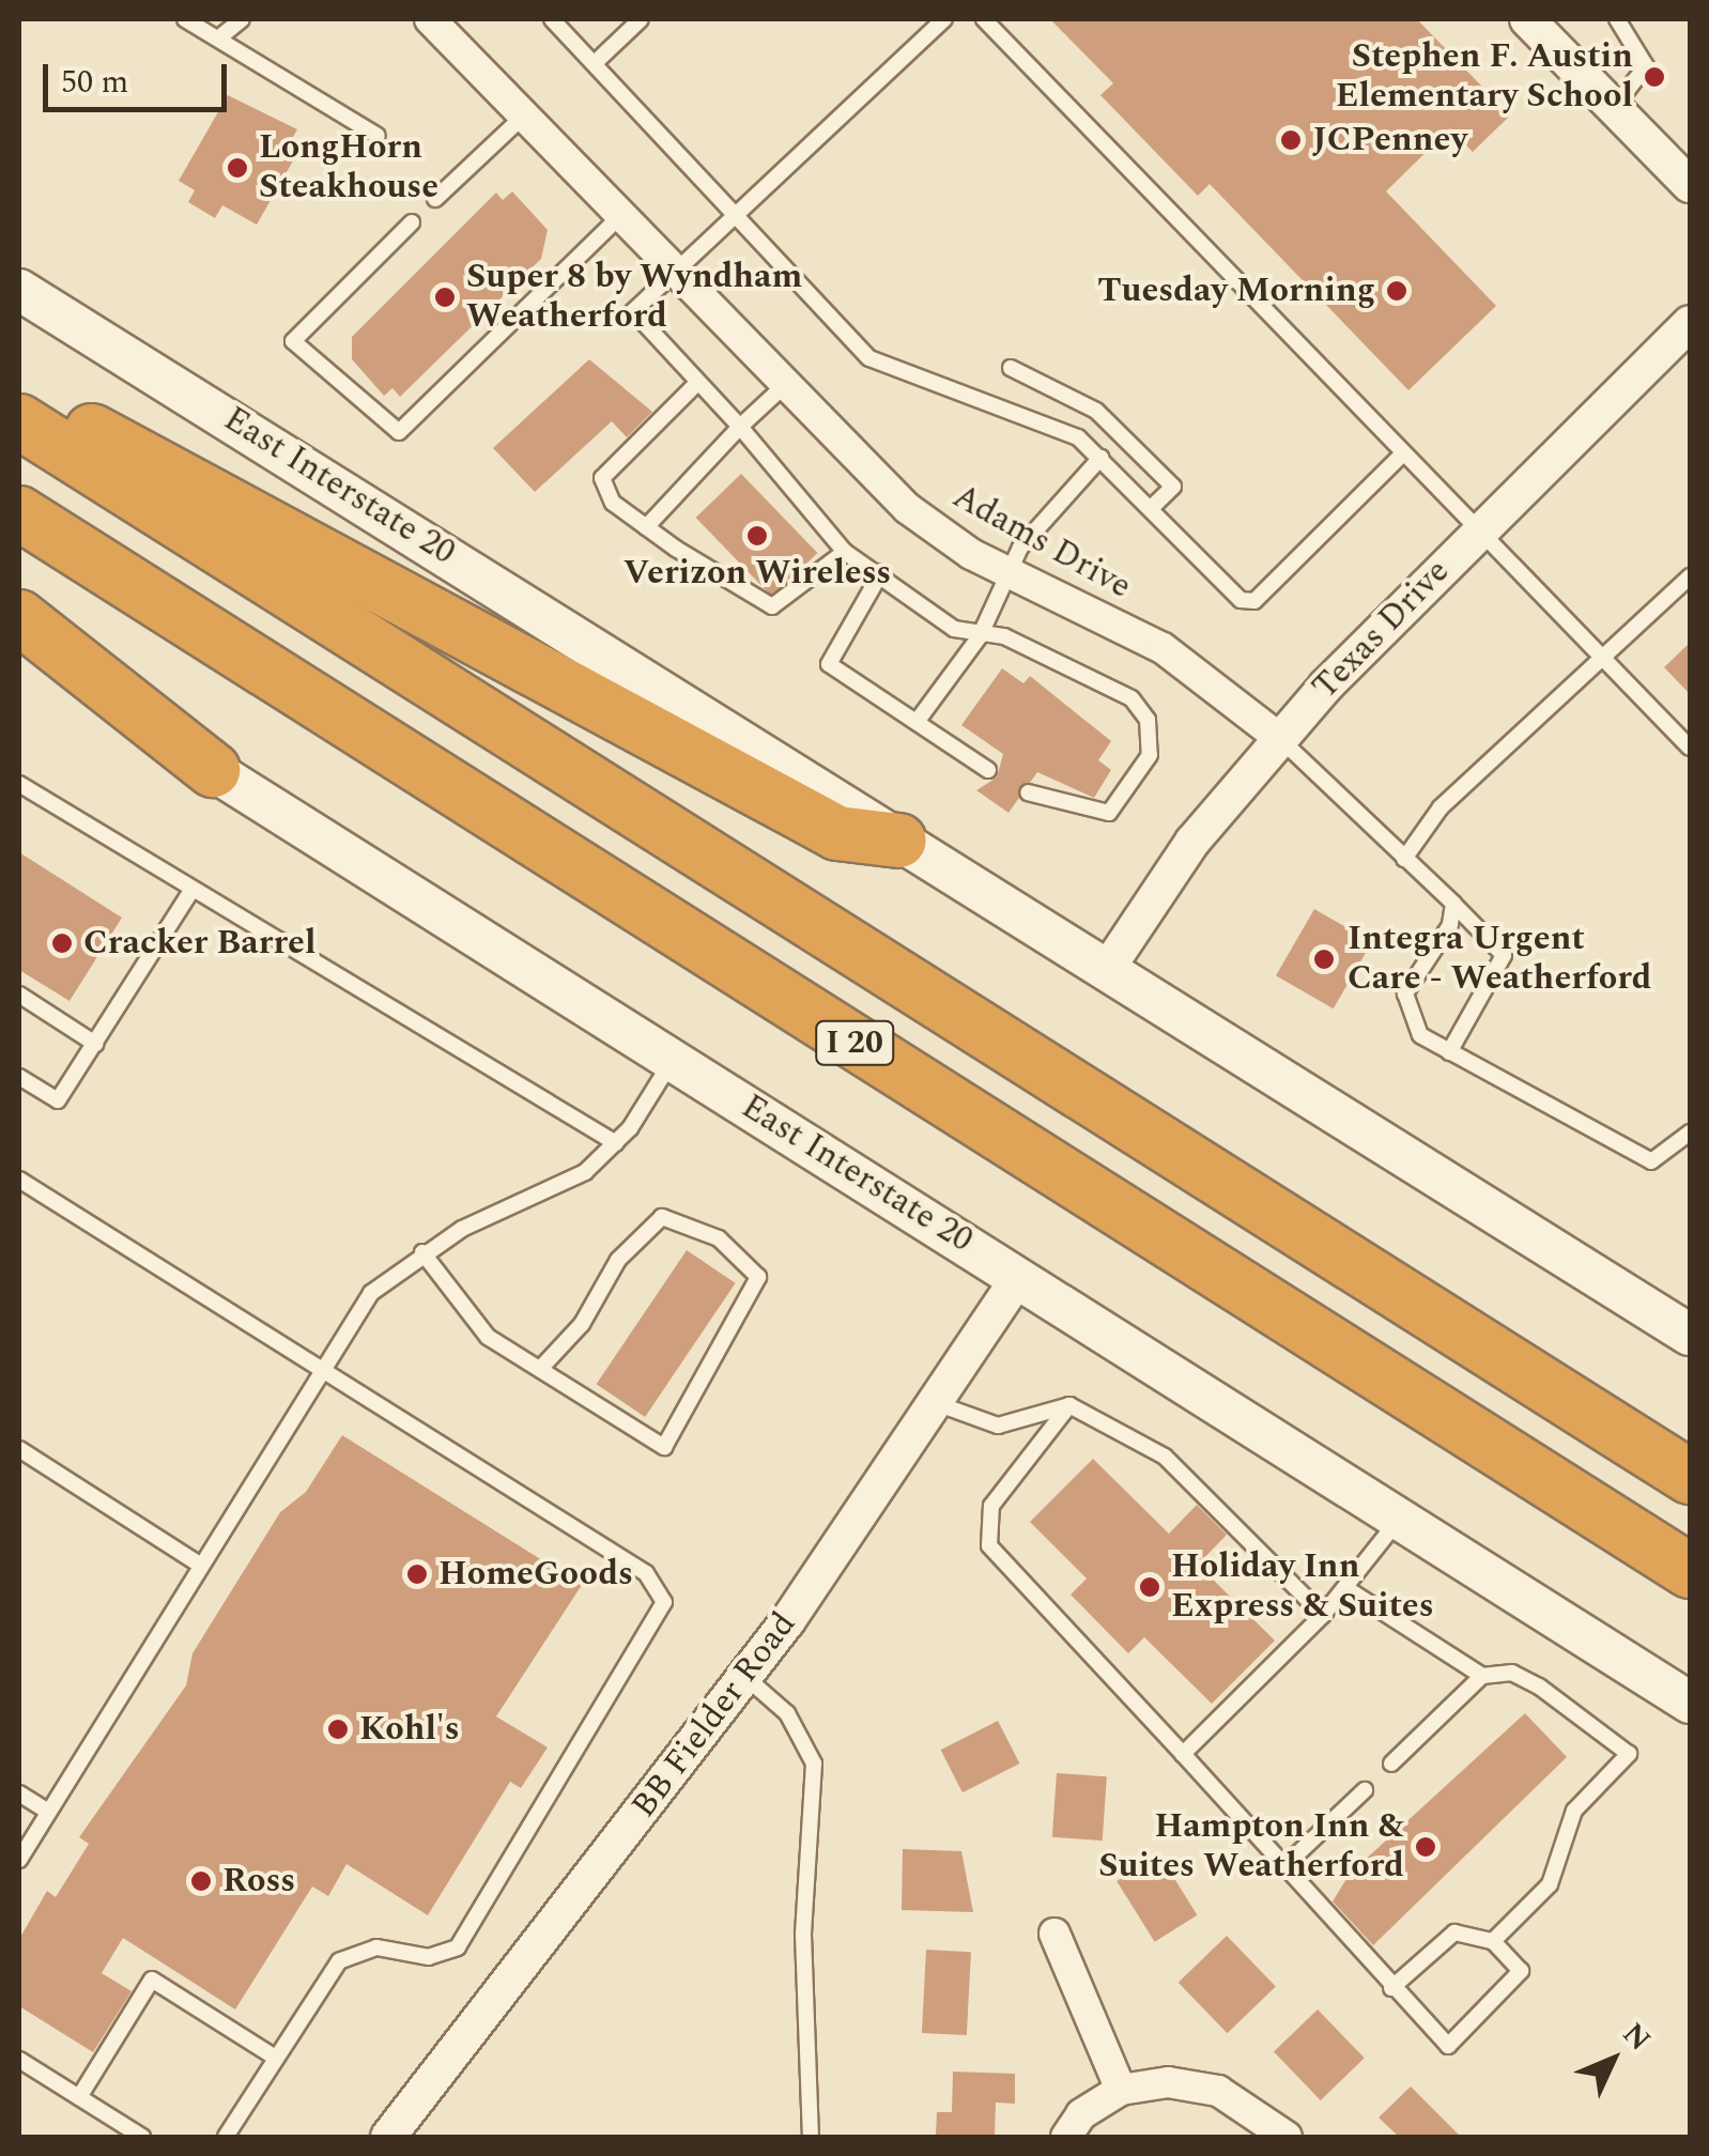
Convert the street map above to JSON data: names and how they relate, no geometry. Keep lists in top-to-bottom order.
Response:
{
  "streets": {
    "highway": ["I 20"],
    "main road": ["East Interstate 20"],
    "street": ["Adams Drive", "Texas Drive", "BB Fielder Road"]
  },
  "crossings": [
    ["East Interstate 20", "Texas Drive"],
    ["East Interstate 20", "BB Fielder Road"],
    ["Adams Drive", "Texas Drive"]
  ],
  "places": [
    "Stephen F. Austin Elementary School",
    "JCPenney",
    "LongHorn Steakhouse",
    "Tuesday Morning",
    "Super 8 by Wyndham Weatherford",
    "Verizon Wireless",
    "Cracker Barrel",
    "Integra Urgent Care - Weatherford",
    "HomeGoods",
    "Holiday Inn Express & Suites",
    "Kohl's",
    "Hampton Inn & Suites Weatherford",
    "Ross"
  ],
  "scale_bar": "50 m",
  "north": "top right"
}
